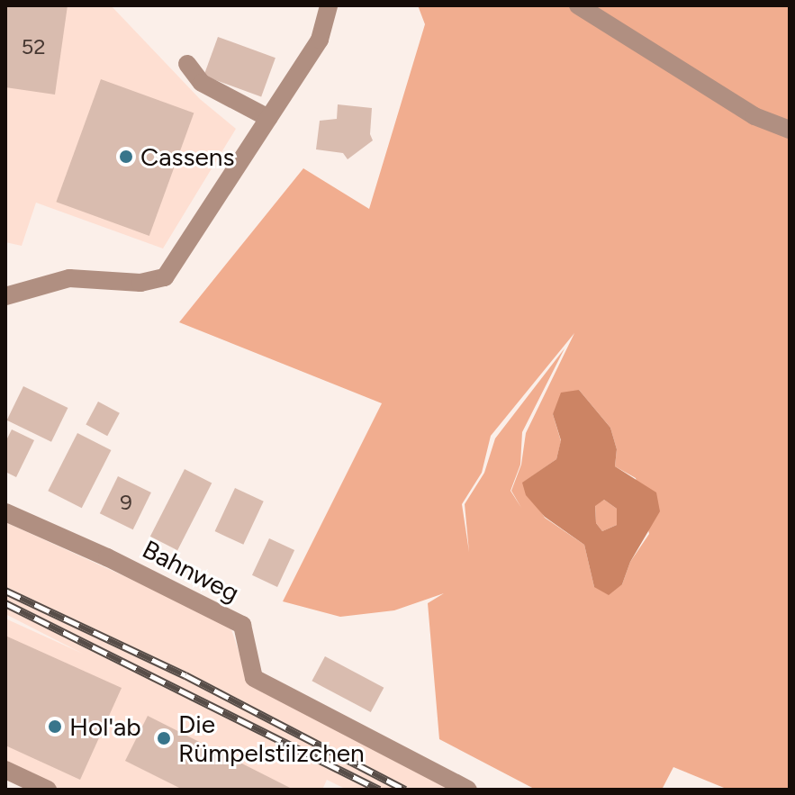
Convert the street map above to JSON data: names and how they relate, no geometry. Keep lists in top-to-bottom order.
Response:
{
  "streets": {
    "street": ["Bahnweg"]
  },
  "places": ["Cassens", "Hol'ab", "Die Rümpelstilzchen"],
  "house_numbers": ["52", "9"]
}
